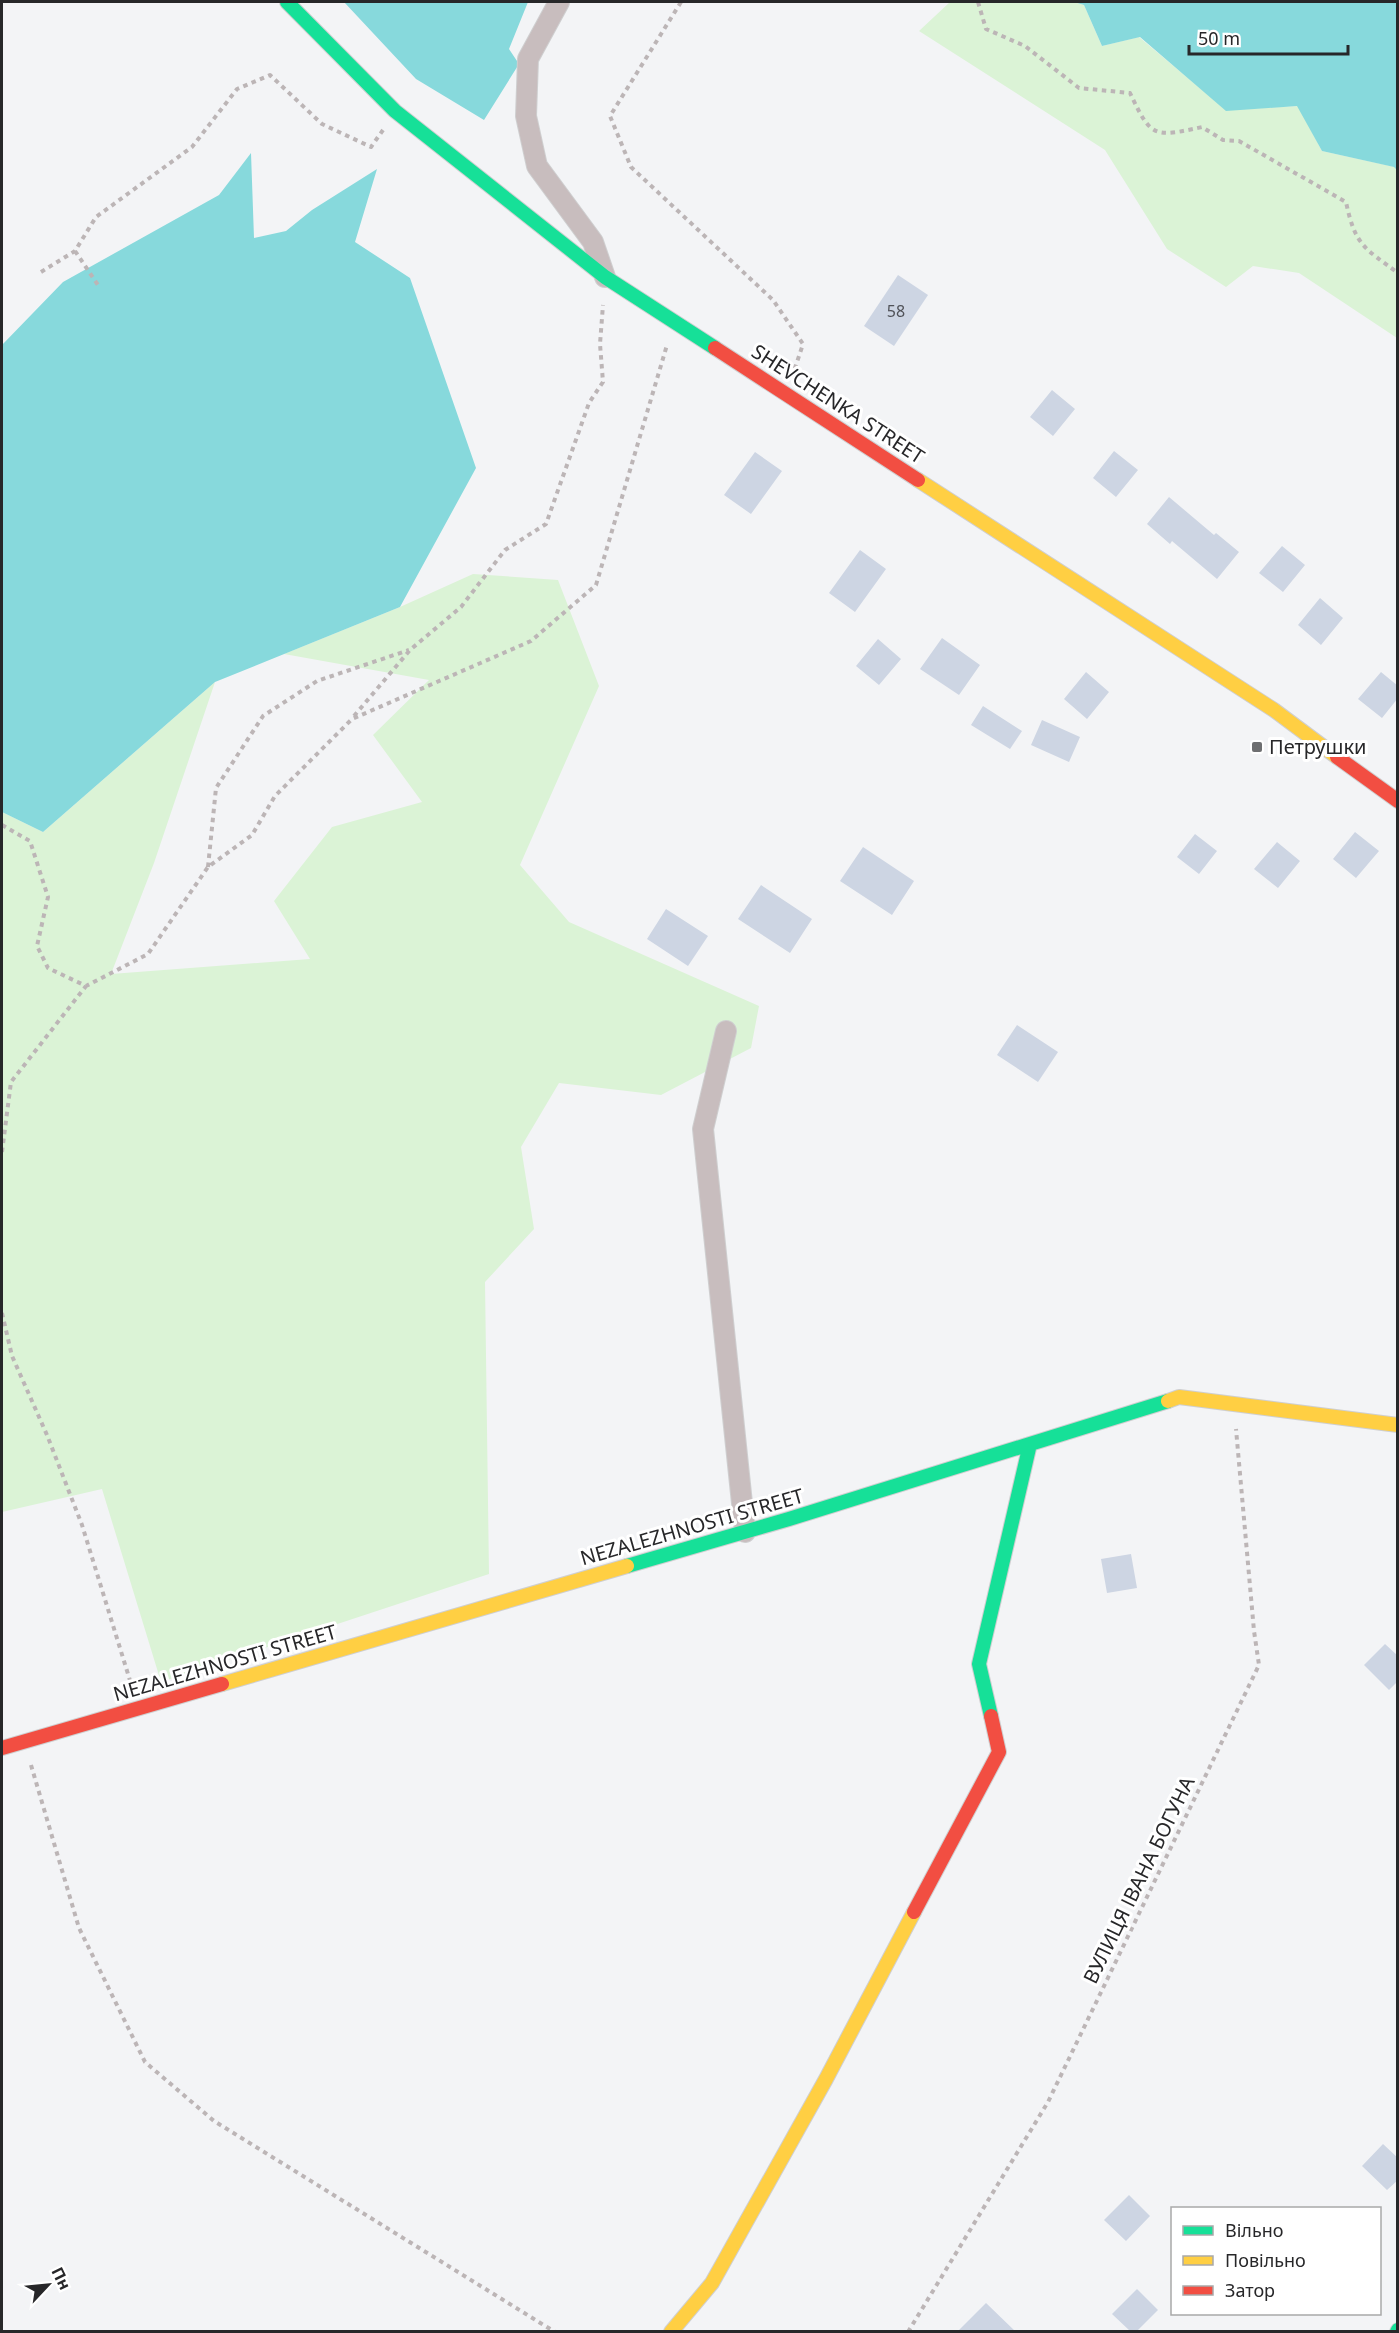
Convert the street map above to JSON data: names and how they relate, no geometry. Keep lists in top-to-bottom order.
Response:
{
  "streets": {
    "street": ["SHEVCHENKA STREET", "NEZALEZHNOSTI STREET"],
    "path": ["ВУЛИЦЯ ІВАНА БОГУНА"]
  },
  "crossings": [
    ["NEZALEZHNOSTI STREET", "ВУЛИЦЯ ІВАНА БОГУНА"]
  ],
  "places": {
    "transit": ["Петрушки"]
  },
  "house_numbers": ["58"],
  "legend": ["Вільно", "Повільно", "Затор"],
  "scale_bar": "50 m",
  "north": "top right"
}
